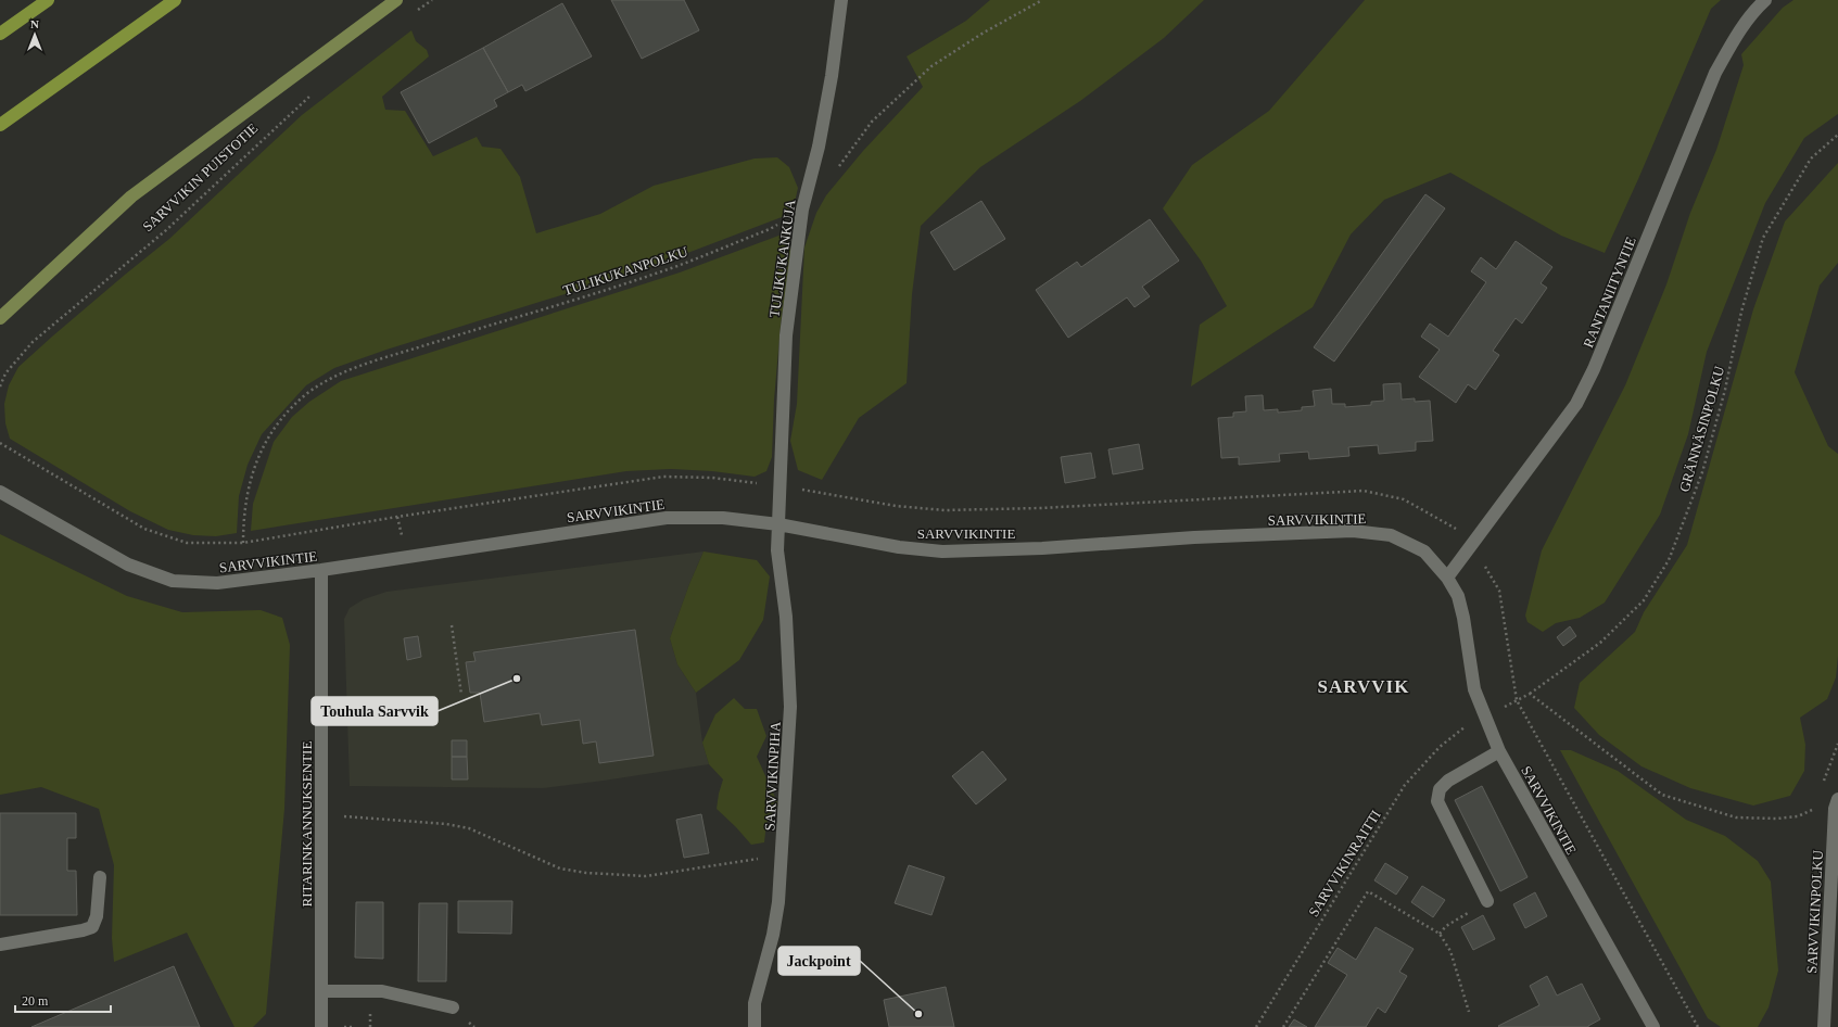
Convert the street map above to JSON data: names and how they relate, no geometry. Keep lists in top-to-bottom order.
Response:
{
  "streets": {
    "main road": ["SARVVIKIN PUISTOTIE"],
    "street": [
      "TULIKUKANKUJA",
      "RANTANIITYNTIE",
      "SARVVIKINTIE",
      "SARVVIKINPIHA",
      "RITARINKANNUKSENTIE",
      "SARVVIKINPOLKU"
    ],
    "path": ["TULIKUKANPOLKU", "GRÄNNÄSINPOLKU", "SARVVIKINRAITTI"]
  },
  "crossings": [
    ["TULIKUKANKUJA", "TULIKUKANPOLKU"],
    ["TULIKUKANKUJA", "SARVVIKINTIE"],
    ["TULIKUKANKUJA", "SARVVIKINPIHA"],
    ["RANTANIITYNTIE", "SARVVIKINTIE"],
    ["SARVVIKINTIE", "SARVVIKINPIHA"],
    ["SARVVIKINTIE", "RITARINKANNUKSENTIE"]
  ],
  "districts": ["SARVVIK"],
  "places": ["Touhula Sarvvik", "Jackpoint"],
  "scale_bar": "20 m",
  "north": "top"
}
